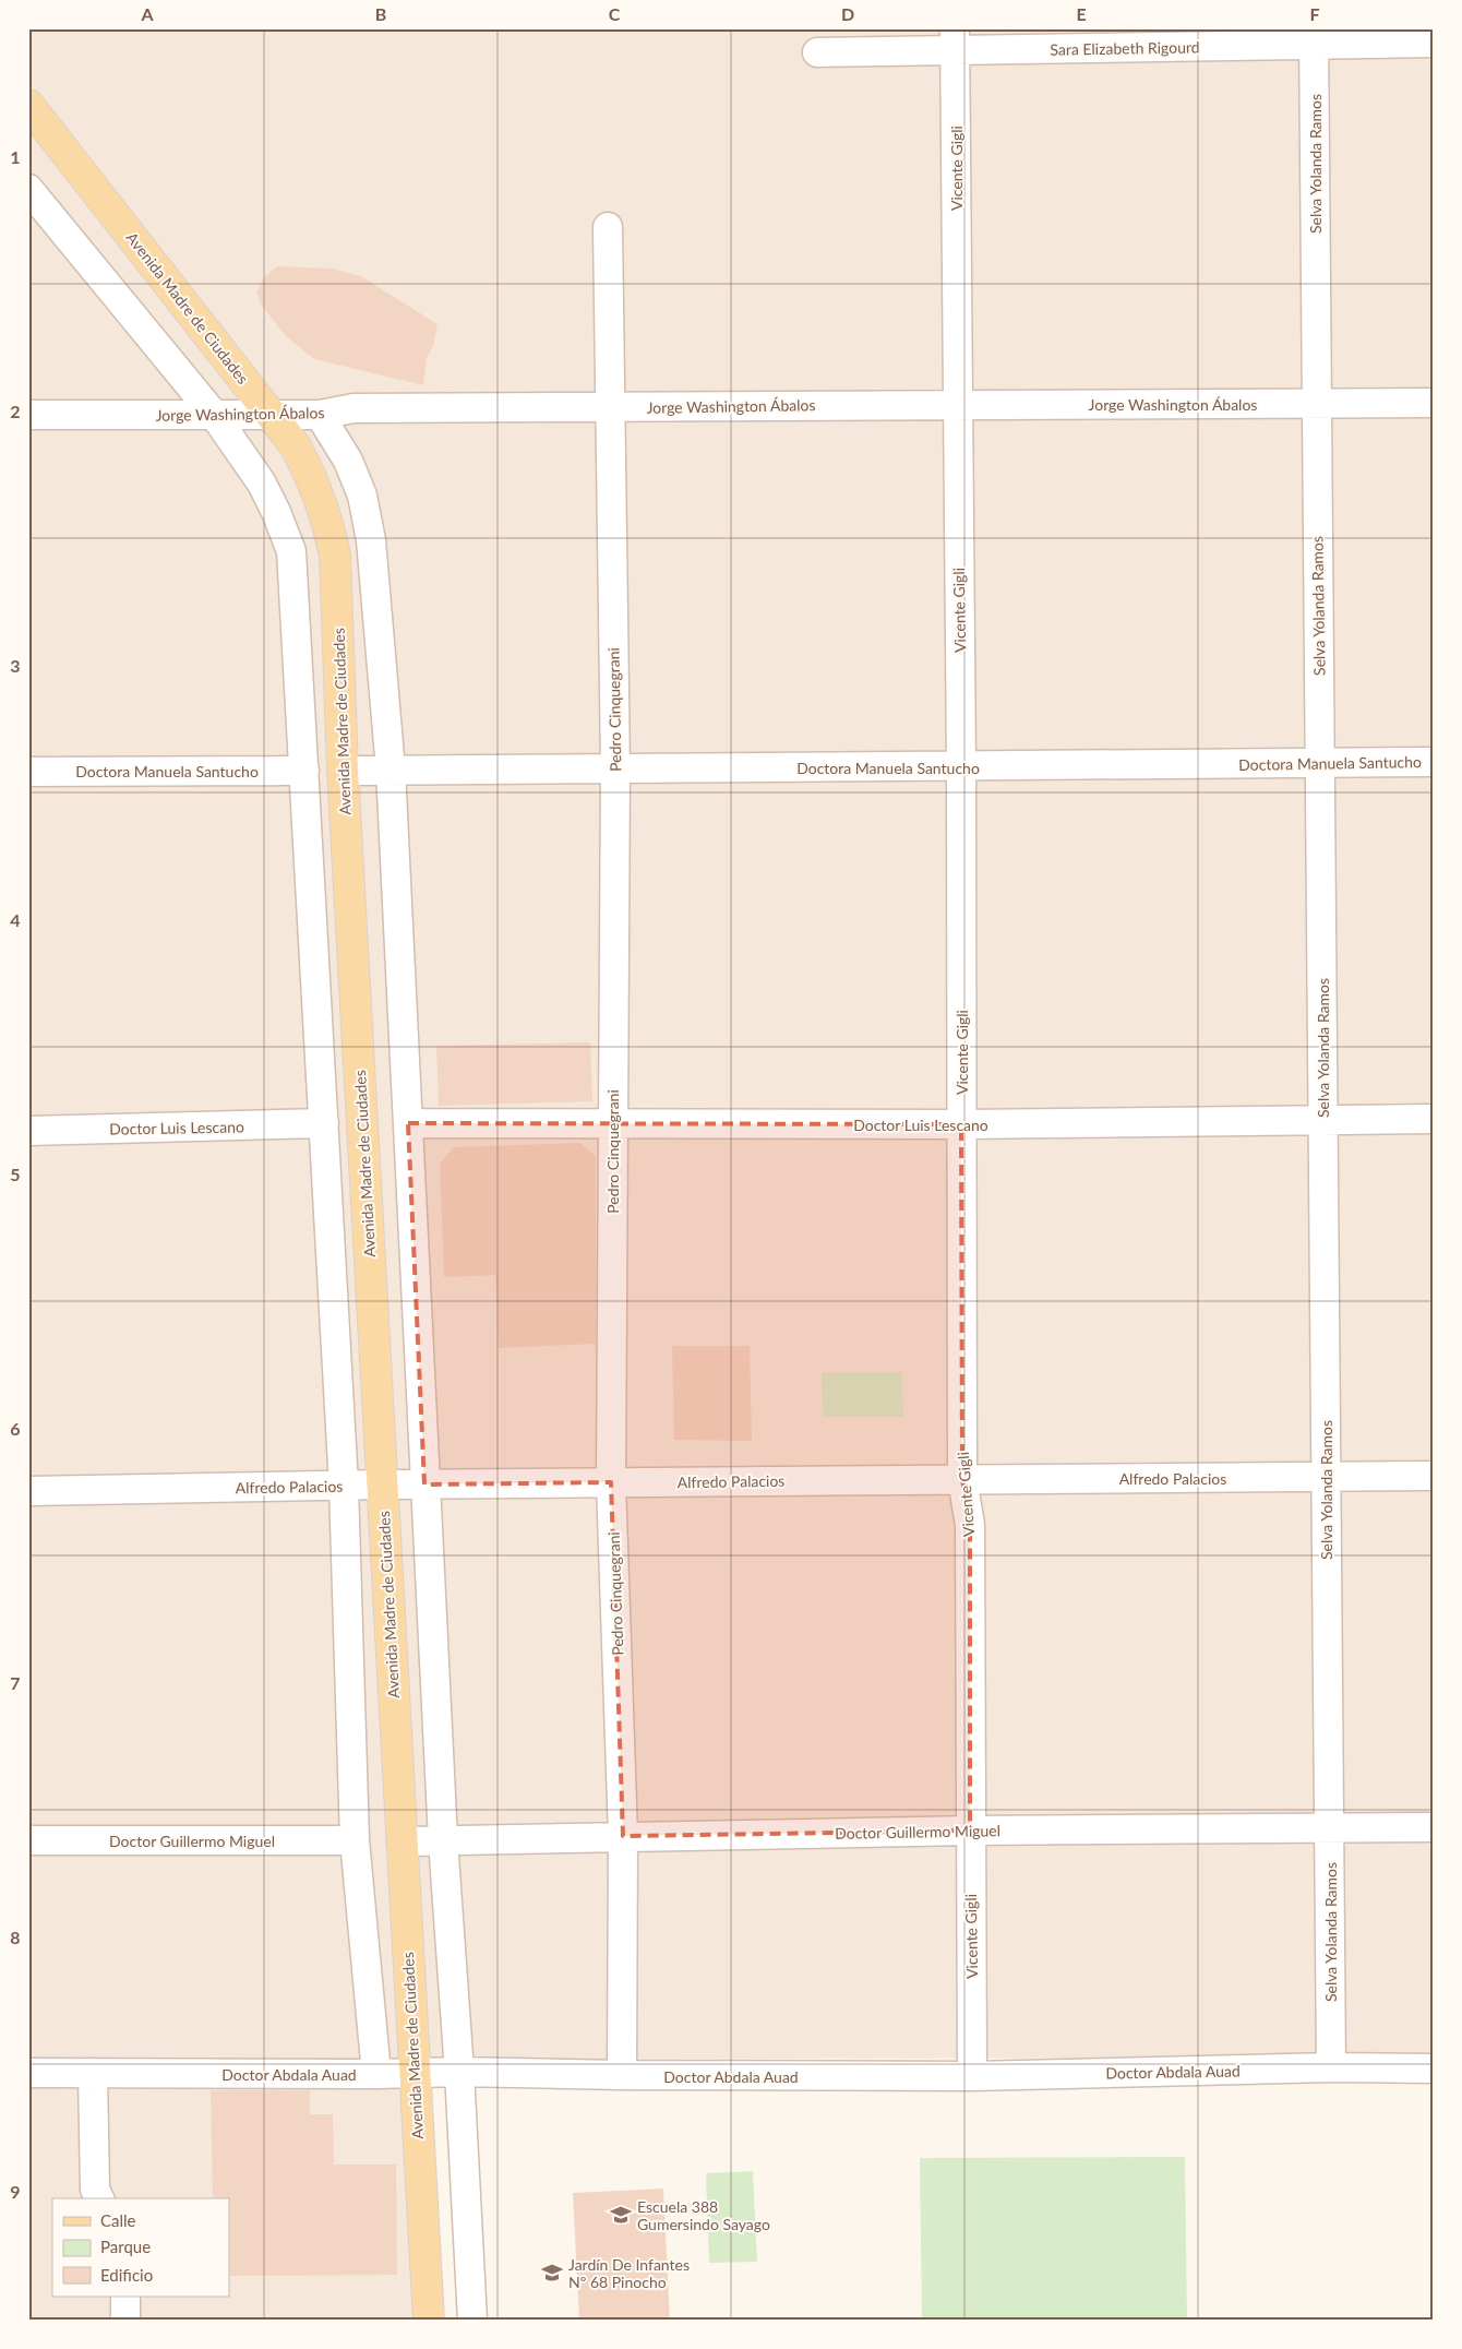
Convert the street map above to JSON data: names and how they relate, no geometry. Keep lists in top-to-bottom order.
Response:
{
  "streets": {
    "main road": ["Avenida Madre de Ciudades"],
    "street": [
      "Sara Elizabeth Rigourd",
      "Selva Yolanda Ramos",
      "Vicente Gigli",
      "Jorge Washington Ábalos",
      "Pedro Cinquegrani",
      "Doctora Manuela Santucho",
      "Doctor Luis Lescano",
      "Alfredo Palacios",
      "Doctor Guillermo Miguel",
      "Doctor Abdala Auad"
    ]
  },
  "crossings": [
    ["Sara Elizabeth Rigourd", "Selva Yolanda Ramos"],
    ["Sara Elizabeth Rigourd", "Vicente Gigli"],
    ["Selva Yolanda Ramos", "Jorge Washington Ábalos"],
    ["Selva Yolanda Ramos", "Doctora Manuela Santucho"],
    ["Selva Yolanda Ramos", "Doctor Luis Lescano"],
    ["Selva Yolanda Ramos", "Alfredo Palacios"],
    ["Selva Yolanda Ramos", "Doctor Guillermo Miguel"],
    ["Selva Yolanda Ramos", "Doctor Abdala Auad"],
    ["Vicente Gigli", "Jorge Washington Ábalos"],
    ["Vicente Gigli", "Doctora Manuela Santucho"],
    ["Vicente Gigli", "Doctor Luis Lescano"],
    ["Vicente Gigli", "Alfredo Palacios"],
    ["Vicente Gigli", "Doctor Guillermo Miguel"],
    ["Vicente Gigli", "Doctor Abdala Auad"],
    ["Avenida Madre de Ciudades", "Jorge Washington Ábalos"],
    ["Avenida Madre de Ciudades", "Doctora Manuela Santucho"],
    ["Avenida Madre de Ciudades", "Alfredo Palacios"],
    ["Avenida Madre de Ciudades", "Doctor Guillermo Miguel"],
    ["Avenida Madre de Ciudades", "Doctor Abdala Auad"],
    ["Jorge Washington Ábalos", "Pedro Cinquegrani"],
    ["Pedro Cinquegrani", "Doctora Manuela Santucho"],
    ["Pedro Cinquegrani", "Doctor Luis Lescano"],
    ["Pedro Cinquegrani", "Alfredo Palacios"],
    ["Pedro Cinquegrani", "Doctor Guillermo Miguel"],
    ["Pedro Cinquegrani", "Doctor Abdala Auad"]
  ],
  "places": {
    "school or university": ["Escuela 388 Gumersindo Sayago", "Jardín De Infantes Nº 68 Pinocho"]
  },
  "legend": ["Calle", "Parque", "Edificio"],
  "grid": {
    "columns": [
      "A",
      "B",
      "C",
      "D",
      "E",
      "F"
    ],
    "rows": [
      "1",
      "2",
      "3",
      "4",
      "5",
      "6",
      "7",
      "8",
      "9"
    ]
  }
}
